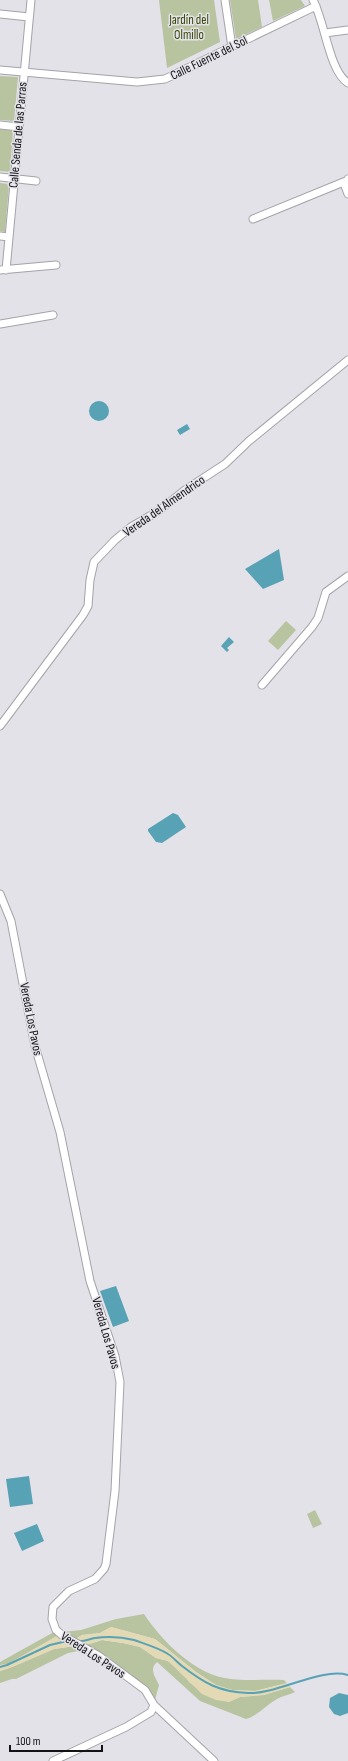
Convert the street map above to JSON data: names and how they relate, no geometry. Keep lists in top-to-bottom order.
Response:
{
  "streets": {
    "street": [
      "Calle Fuente del Sol",
      "Calle Senda de las Parras",
      "Vereda del Almendrico",
      "Vereda Los Pavos"
    ]
  },
  "crossings": [
    ["Calle Fuente del Sol", "Calle Senda de las Parras"]
  ],
  "parks": ["Jardín del Olmillo"],
  "scale_bar": "100 m"
}
